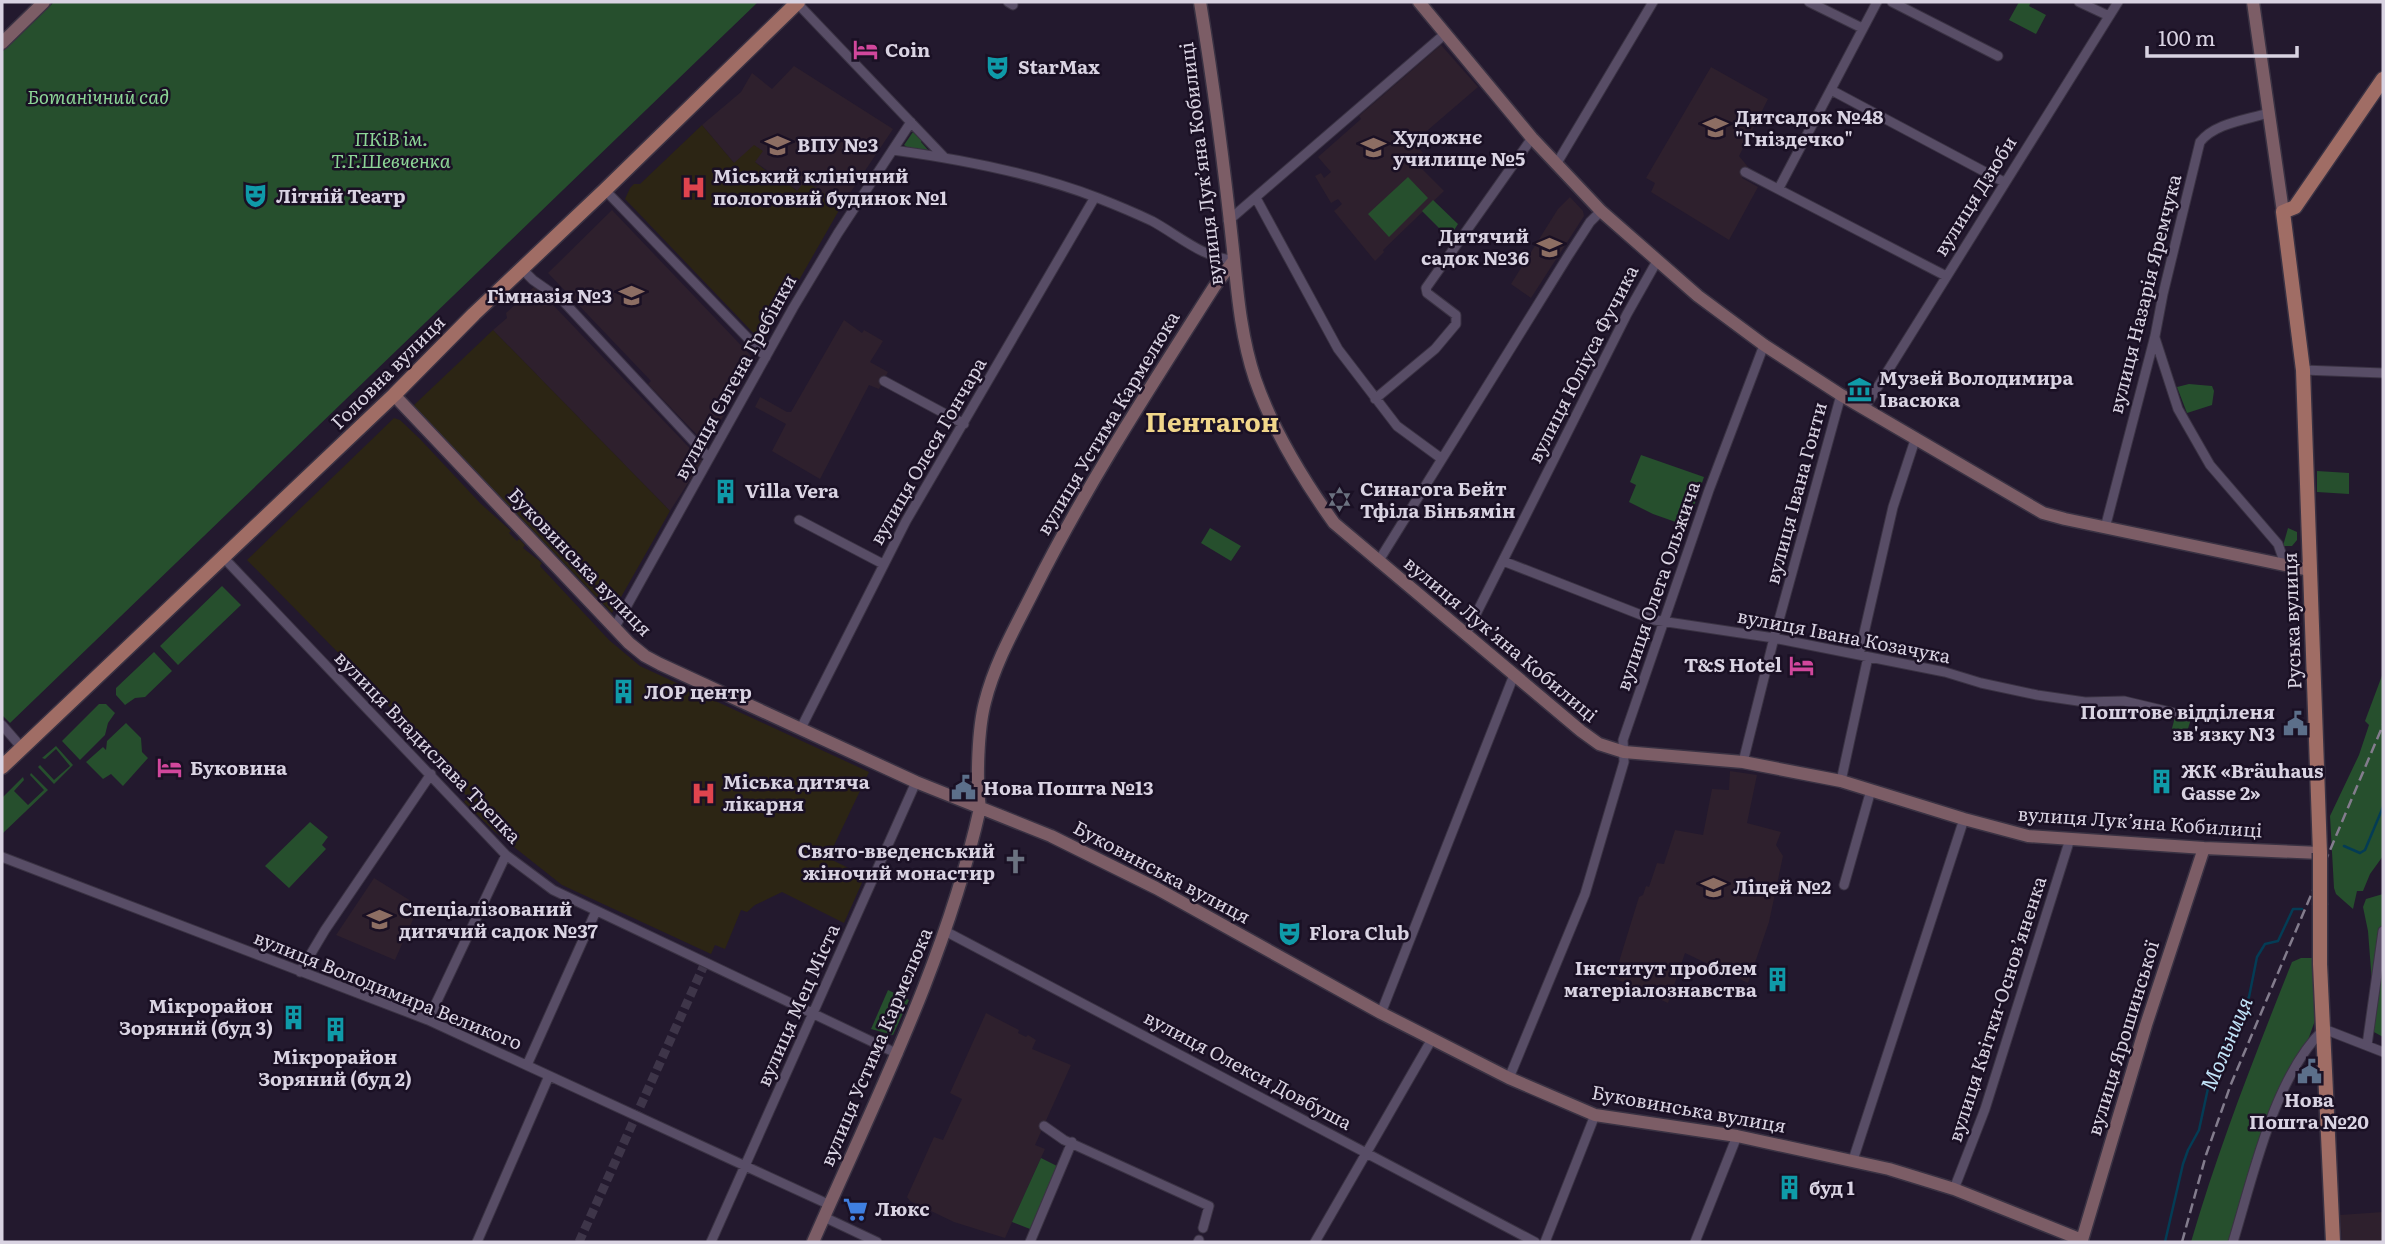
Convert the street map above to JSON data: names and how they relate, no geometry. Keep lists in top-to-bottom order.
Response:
{
  "streets": {
    "main road": ["Головна вулиця", "Руська вулиця"],
    "street": [
      "вулиця Лукʼяна Кобилиці",
      "вулиця Дзюби",
      "вулиця Назарія Яремчука",
      "вулиця Юліуса Фучика",
      "вулиця Євгена Гребінки",
      "вулиця Устима Кармелюка",
      "вулиця Олеся Гончара",
      "вулиця Івана Гонти",
      "Буковинська вулиця",
      "вулиця Олега Ольжича",
      "вулиця Івана Козачука",
      "вулиця Владислава Трепка",
      "вулиця Володимира Великого",
      "вулиця Мец Міста",
      "вулиця Квітки-Основʼяненка",
      "вулиця Ярошинської",
      "вулиця Олекси Довбуша"
    ]
  },
  "crossings": [
    ["вулиця Лукʼяна Кобилиці", "вулиця Юліуса Фучика"],
    ["вулиця Лукʼяна Кобилиці", "вулиця Устима Кармелюка"],
    ["вулиця Лукʼяна Кобилиці", "вулиця Івана Гонти"],
    ["вулиця Лукʼяна Кобилиці", "вулиця Олега Ольжича"],
    ["вулиця Лукʼяна Кобилиці", "Руська вулиця"],
    ["вулиця Лукʼяна Кобилиці", "вулиця Квітки-Основʼяненка"],
    ["вулиця Лукʼяна Кобилиці", "вулиця Ярошинської"],
    ["вулиця Назарія Яремчука", "Руська вулиця"],
    ["вулиця Юліуса Фучика", "вулиця Івана Козачука"],
    ["Головна вулиця", "Буковинська вулиця"],
    ["Головна вулиця", "вулиця Владислава Трепка"],
    ["вулиця Євгена Гребінки", "Буковинська вулиця"],
    ["вулиця Устима Кармелюка", "Буковинська вулиця"],
    ["вулиця Устима Кармелюка", "вулиця Владислава Трепка"],
    ["вулиця Устима Кармелюка", "вулиця Володимира Великого"],
    ["вулиця Устима Кармелюка", "вулиця Олекси Довбуша"],
    ["вулиця Олеся Гончара", "Буковинська вулиця"],
    ["вулиця Івана Гонти", "вулиця Івана Козачука"],
    ["Буковинська вулиця", "вулиця Олега Ольжича"],
    ["Буковинська вулиця", "вулиця Мец Міста"],
    ["Буковинська вулиця", "вулиця Квітки-Основʼяненка"],
    ["Буковинська вулиця", "вулиця Ярошинської"],
    ["вулиця Олега Ольжича", "вулиця Івана Козачука"],
    ["вулиця Владислава Трепка", "вулиця Мец Міста"],
    ["вулиця Володимира Великого", "вулиця Мец Міста"]
  ],
  "districts": ["Пентагон"],
  "water": ["Мольниця"],
  "parks": ["Ботанічний сад", "ПКіВ ім. Т.Г.Шевченка"],
  "places": {
    "hotel": ["Coin", "T&S Hotel", "Буковина"],
    "theatre": ["StarMax", "Літній Театр", "Flora Club"],
    "school or university": [
      "Дитсадок №48 \"Гніздечко\"",
      "ВПУ №3",
      "Художнє училище №5",
      "Дитячий садок №36",
      "Гімназія №3",
      "Ліцей №2",
      "Спеціалізований дитячий садок №37"
    ],
    "hospital": ["Міський клінічний пологовий будинок №1", "Міська дитяча лікарня"],
    "museum": ["Музей Володимира Івасюка"],
    "building": [
      "Villa Vera",
      "ЛОР центр",
      "ЖК «Bräuhaus Gasse 2»",
      "Інститут проблем матеріалознавства",
      "Мікрорайон Зоряний (буд 3)",
      "Мікрорайон Зоряний (буд 2)",
      "буд 1"
    ],
    "synagogue": ["Синагога Бейт Тфіла Біньямін"],
    "public building": ["Поштове відділеня зв'язку N3", "Нова Пошта №13", "Нова Пошта №20"],
    "church": ["Свято-введенський жіночий монастир"],
    "supermarket": ["Люкс"]
  },
  "scale_bar": "100 m"
}
